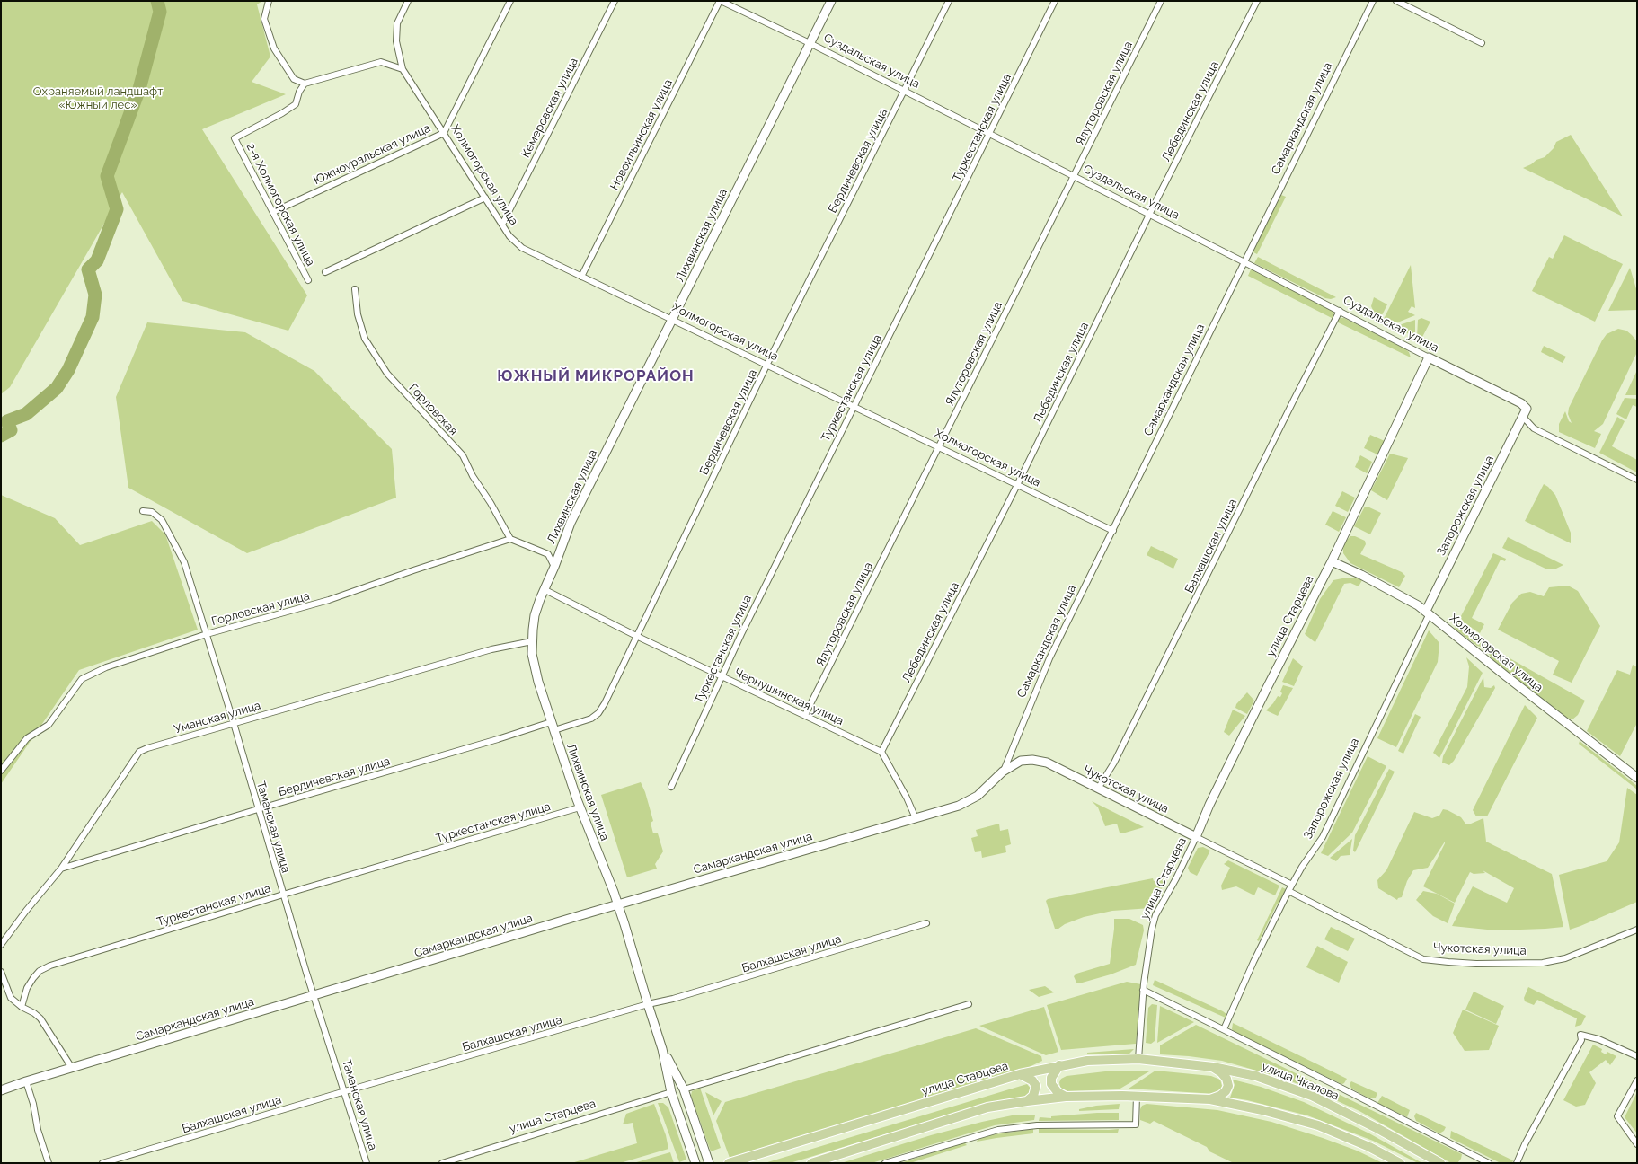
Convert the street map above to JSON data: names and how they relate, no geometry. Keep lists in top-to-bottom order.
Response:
{
  "streets": {
    "main road": [
      "Суздальская улица",
      "Самаркандская улица",
      "Холмогорская улица",
      "Лихвинская улица",
      "Запорожская улица",
      "улица Старцева",
      "Чукотская улица",
      "улица Чкалова"
    ],
    "street": [
      "Ялуторовская улица",
      "Кемеровская улица",
      "Лебединская улица",
      "Туркестанская улица",
      "Новоильинская улица",
      "Южноуральская улица",
      "Бердичевская улица",
      "2-я Холмогорская улица",
      "Горловская",
      "Балхашская улица",
      "Горловская улица",
      "Чернушинская улица",
      "Уманская улица",
      "Таманская улица"
    ]
  },
  "crossings": [
    ["Суздальская улица", "Ялуторовская улица"],
    ["Суздальская улица", "Лебединская улица"],
    ["Суздальская улица", "Самаркандская улица"],
    ["Суздальская улица", "Туркестанская улица"],
    ["Суздальская улица", "Новоильинская улица"],
    ["Суздальская улица", "Бердичевская улица"],
    ["Суздальская улица", "Лихвинская улица"],
    ["Суздальская улица", "Запорожская улица"],
    ["Суздальская улица", "Балхашская улица"],
    ["Суздальская улица", "улица Старцева"],
    ["Ялуторовская улица", "Холмогорская улица"],
    ["Ялуторовская улица", "Чернушинская улица"],
    ["Кемеровская улица", "Холмогорская улица"],
    ["Лебединская улица", "Холмогорская улица"],
    ["Лебединская улица", "Чернушинская улица"],
    ["Самаркандская улица", "Холмогорская улица"],
    ["Самаркандская улица", "Лихвинская улица"],
    ["Самаркандская улица", "Чукотская улица"],
    ["Самаркандская улица", "Таманская улица"],
    ["Туркестанская улица", "Холмогорская улица"],
    ["Туркестанская улица", "Лихвинская улица"],
    ["Туркестанская улица", "Чернушинская улица"],
    ["Туркестанская улица", "Таманская улица"],
    ["Новоильинская улица", "Холмогорская улица"],
    ["Южноуральская улица", "Холмогорская улица"],
    ["Южноуральская улица", "2-я Холмогорская улица"],
    ["Бердичевская улица", "Холмогорская улица"],
    ["Бердичевская улица", "Лихвинская улица"],
    ["Бердичевская улица", "Чернушинская улица"],
    ["Бердичевская улица", "Уманская улица"],
    ["Бердичевская улица", "Таманская улица"],
    ["Холмогорская улица", "Лихвинская улица"],
    ["Холмогорская улица", "Запорожская улица"],
    ["Холмогорская улица", "улица Старцева"],
    ["Лихвинская улица", "Балхашская улица"],
    ["Лихвинская улица", "Чернушинская улица"],
    ["Лихвинская улица", "Уманская улица"],
    ["Горловская", "Горловская улица"],
    ["Запорожская улица", "Чукотская улица"],
    ["Балхашская улица", "Чукотская улица"],
    ["Балхашская улица", "Таманская улица"],
    ["Горловская улица", "Таманская улица"],
    ["улица Старцева", "Чукотская улица"],
    ["улица Старцева", "улица Чкалова"],
    ["Уманская улица", "Таманская улица"]
  ],
  "districts": ["ЮЖНЫЙ МИКРОРАЙОН"],
  "parks": ["Охраняемый ландшафт «Южный лес»"]
}
